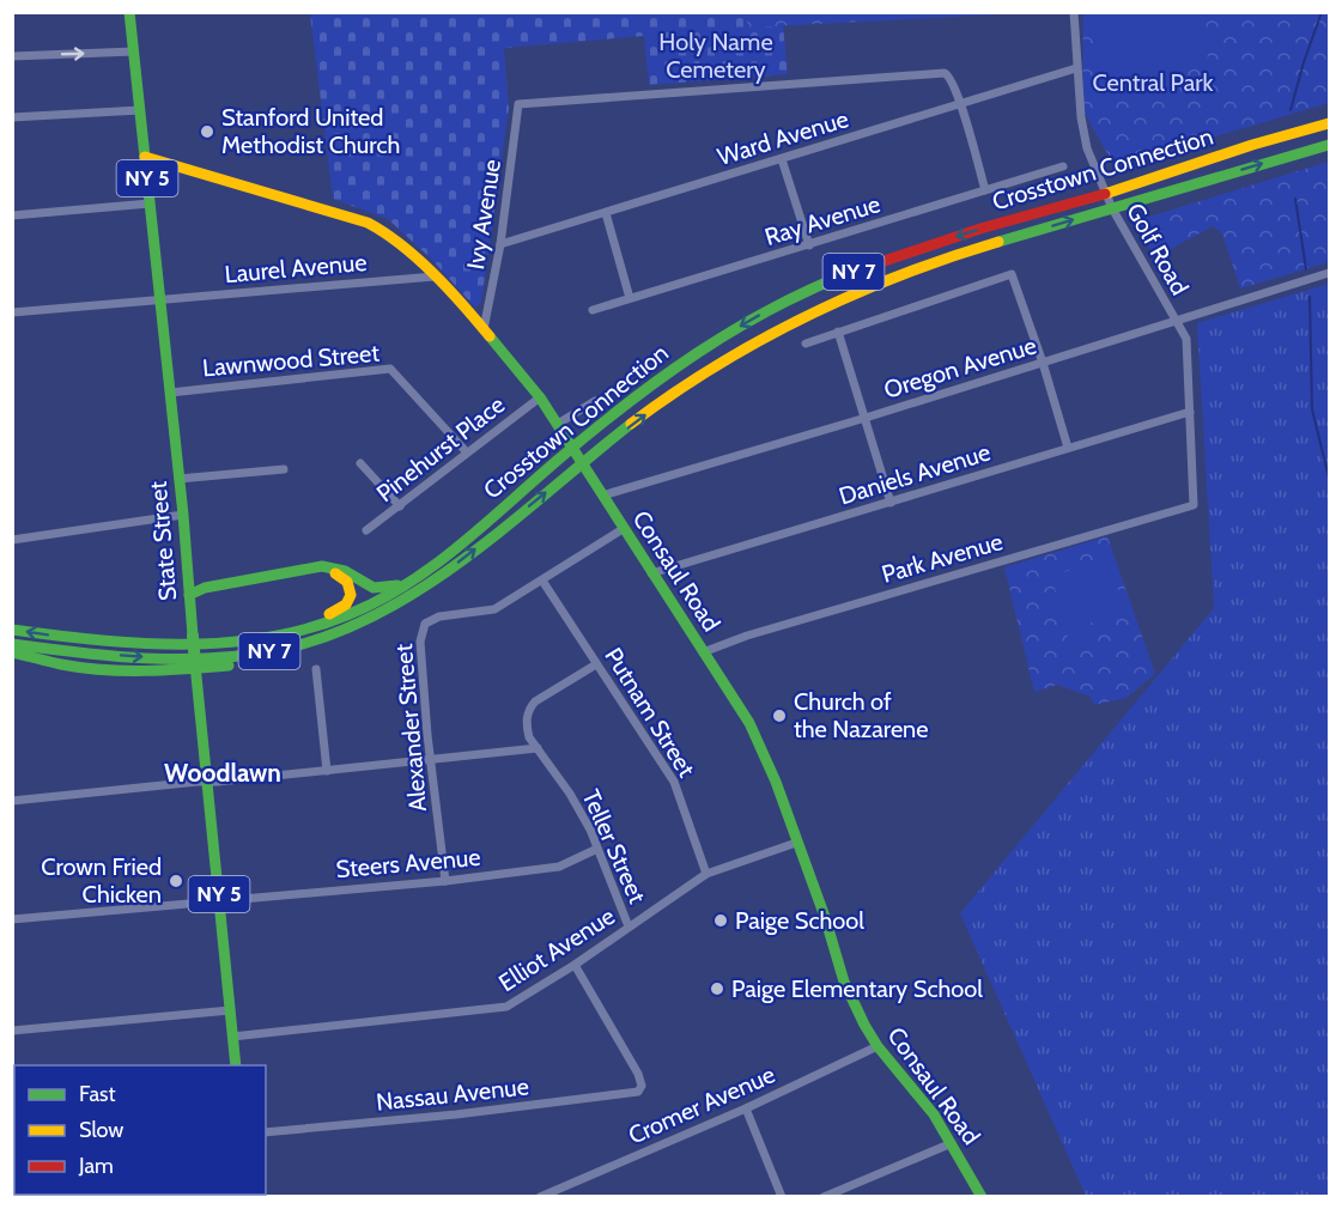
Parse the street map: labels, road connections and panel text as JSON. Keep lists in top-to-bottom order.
{
  "streets": {
    "main road": [
      "Crosstown Connection",
      "NY 5",
      "NY 7",
      "State Street",
      "Consaul Road"
    ],
    "street": [
      "Ward Avenue",
      "Ivy Avenue",
      "Ray Avenue",
      "Golf Road",
      "Laurel Avenue",
      "Lawnwood Street",
      "Oregon Avenue",
      "Pinehurst Place",
      "Daniels Avenue",
      "Park Avenue",
      "Putnam Street",
      "Alexander Street",
      "Teller Street",
      "Steers Avenue",
      "Elliot Avenue",
      "Nassau Avenue",
      "Cromer Avenue"
    ]
  },
  "crossings": [
    ["Ward Avenue", "Ivy Avenue"],
    ["Ward Avenue", "Golf Road"],
    ["Crosstown Connection", "Golf Road"],
    ["Crosstown Connection", "Consaul Road"],
    ["Ivy Avenue", "Consaul Road"],
    ["Golf Road", "Oregon Avenue"],
    ["Golf Road", "Daniels Avenue"],
    ["Golf Road", "Park Avenue"],
    ["Laurel Avenue", "State Street"],
    ["Laurel Avenue", "Consaul Road"],
    ["Lawnwood Street", "Pinehurst Place"],
    ["Lawnwood Street", "State Street"],
    ["Oregon Avenue", "Consaul Road"],
    ["Pinehurst Place", "Consaul Road"],
    ["Daniels Avenue", "Consaul Road"],
    ["State Street", "Consaul Road"],
    ["State Street", "Steers Avenue"],
    ["State Street", "Elliot Avenue"],
    ["Park Avenue", "Consaul Road"],
    ["Consaul Road", "Alexander Street"],
    ["Consaul Road", "Elliot Avenue"],
    ["Consaul Road", "Cromer Avenue"],
    ["Putnam Street", "Alexander Street"],
    ["Putnam Street", "Elliot Avenue"],
    ["Alexander Street", "Steers Avenue"],
    ["Teller Street", "Steers Avenue"],
    ["Teller Street", "Elliot Avenue"],
    ["Elliot Avenue", "Nassau Avenue"]
  ],
  "districts": ["Woodlawn"],
  "parks": ["Holy Name Cemetery", "Central Park"],
  "places": [
    "Stanford United Methodist Church",
    "Church of the Nazarene",
    "Crown Fried Chicken",
    "Paige School",
    "Paige Elementary School"
  ],
  "legend": ["Fast", "Slow", "Jam"]
}
